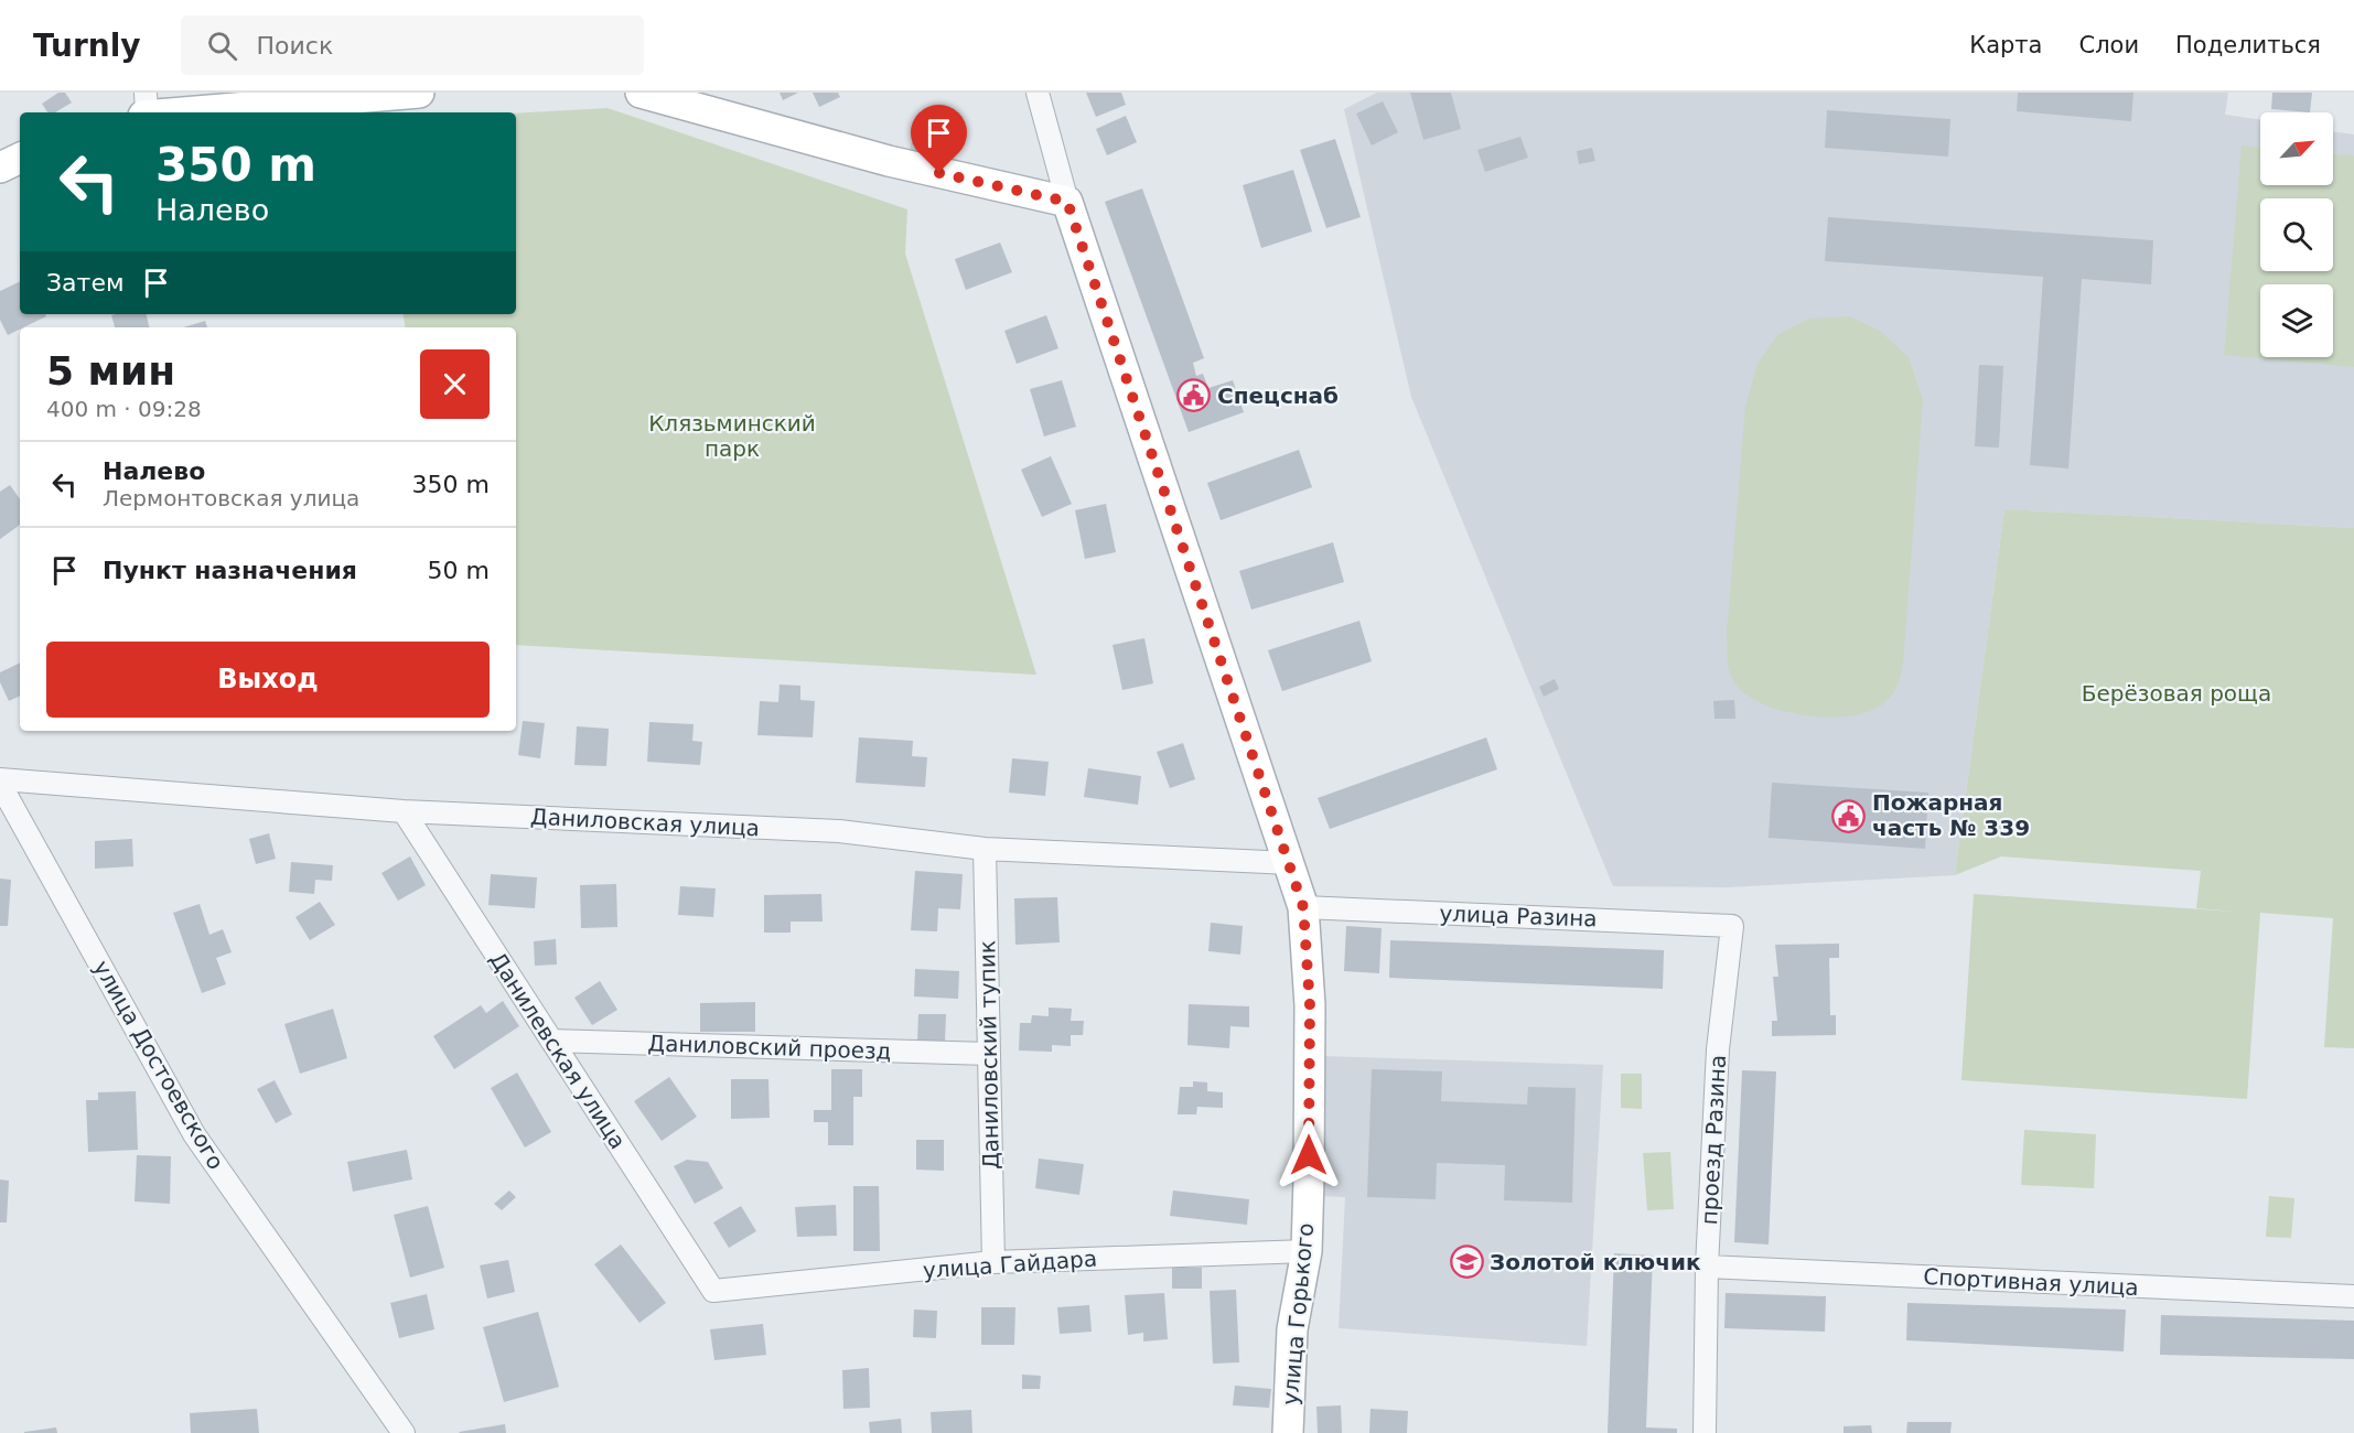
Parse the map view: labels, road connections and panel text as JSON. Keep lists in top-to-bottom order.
{
  "streets": {
    "street": [
      "Даниловская улица",
      "улица Разина",
      "Даниловский проезд",
      "Данилевская улица",
      "Даниловский тупик",
      "улица Достоевского",
      "проезд Разина",
      "улица Гайдара",
      "Спортивная улица",
      "улица Горького"
    ]
  },
  "crossings": [
    ["Даниловская улица", "Данилевская улица"],
    ["Даниловская улица", "Даниловский тупик"],
    ["Даниловская улица", "улица Достоевского"],
    ["Даниловская улица", "улица Горького"],
    ["улица Разина", "проезд Разина"],
    ["улица Разина", "улица Горького"],
    ["Даниловский проезд", "Данилевская улица"],
    ["Даниловский проезд", "Даниловский тупик"],
    ["Данилевская улица", "улица Гайдара"],
    ["Даниловский тупик", "улица Гайдара"],
    ["проезд Разина", "Спортивная улица"],
    ["улица Гайдара", "улица Горького"]
  ],
  "parks": ["Клязьминский парк", "Берёзовая роща"],
  "places": {
    "public building": ["Спецснаб", "Пожарная часть № 339"],
    "school or university": ["Золотой ключик"]
  },
  "north": "top right",
  "page": {
    "header": "Turnly",
    "search": "Поиск",
    "nav": ["Карта", "Слои", "Поделиться"],
    "turn": ["350 m", "Налево"],
    "then": "Затем",
    "heading": ["5 мин", "400 m · 09:28"],
    "list": [
      {
        "name": "Налево",
        "note": "Лермонтовская улица",
        "value": "350 m"
      },
      {
        "name": "Пункт назначения",
        "value": "50 m"
      }
    ],
    "buttons": "Выход"
  }
}
